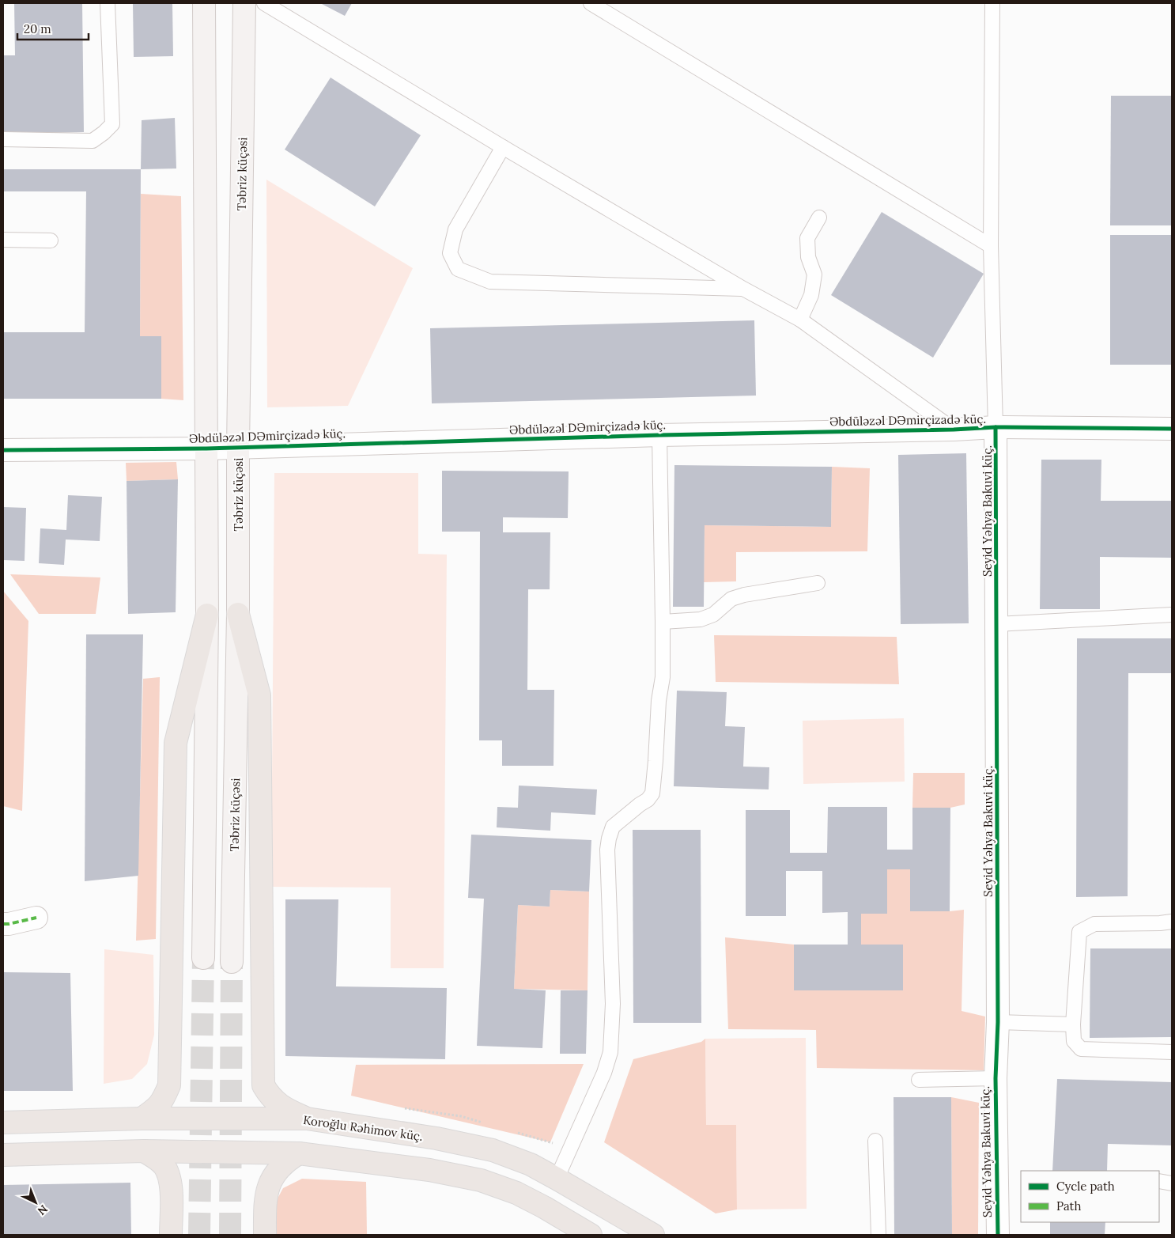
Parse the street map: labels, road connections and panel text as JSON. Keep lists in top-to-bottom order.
{
  "streets": {
    "main road": ["Təbriz küçəsi", "Koroğlu Rəhimov küç."],
    "street": ["Əbdüləzəl DƏmirçizadə küç.", "Seyid Yəhya Bakuvi küç."]
  },
  "crossings": [
    ["Təbriz küçəsi", "Əbdüləzəl DƏmirçizadə küç."],
    ["Əbdüləzəl DƏmirçizadə küç.", "Seyid Yəhya Bakuvi küç."]
  ],
  "legend": ["Cycle path", "Path"],
  "scale_bar": "20 m",
  "north": "bottom right"
}
